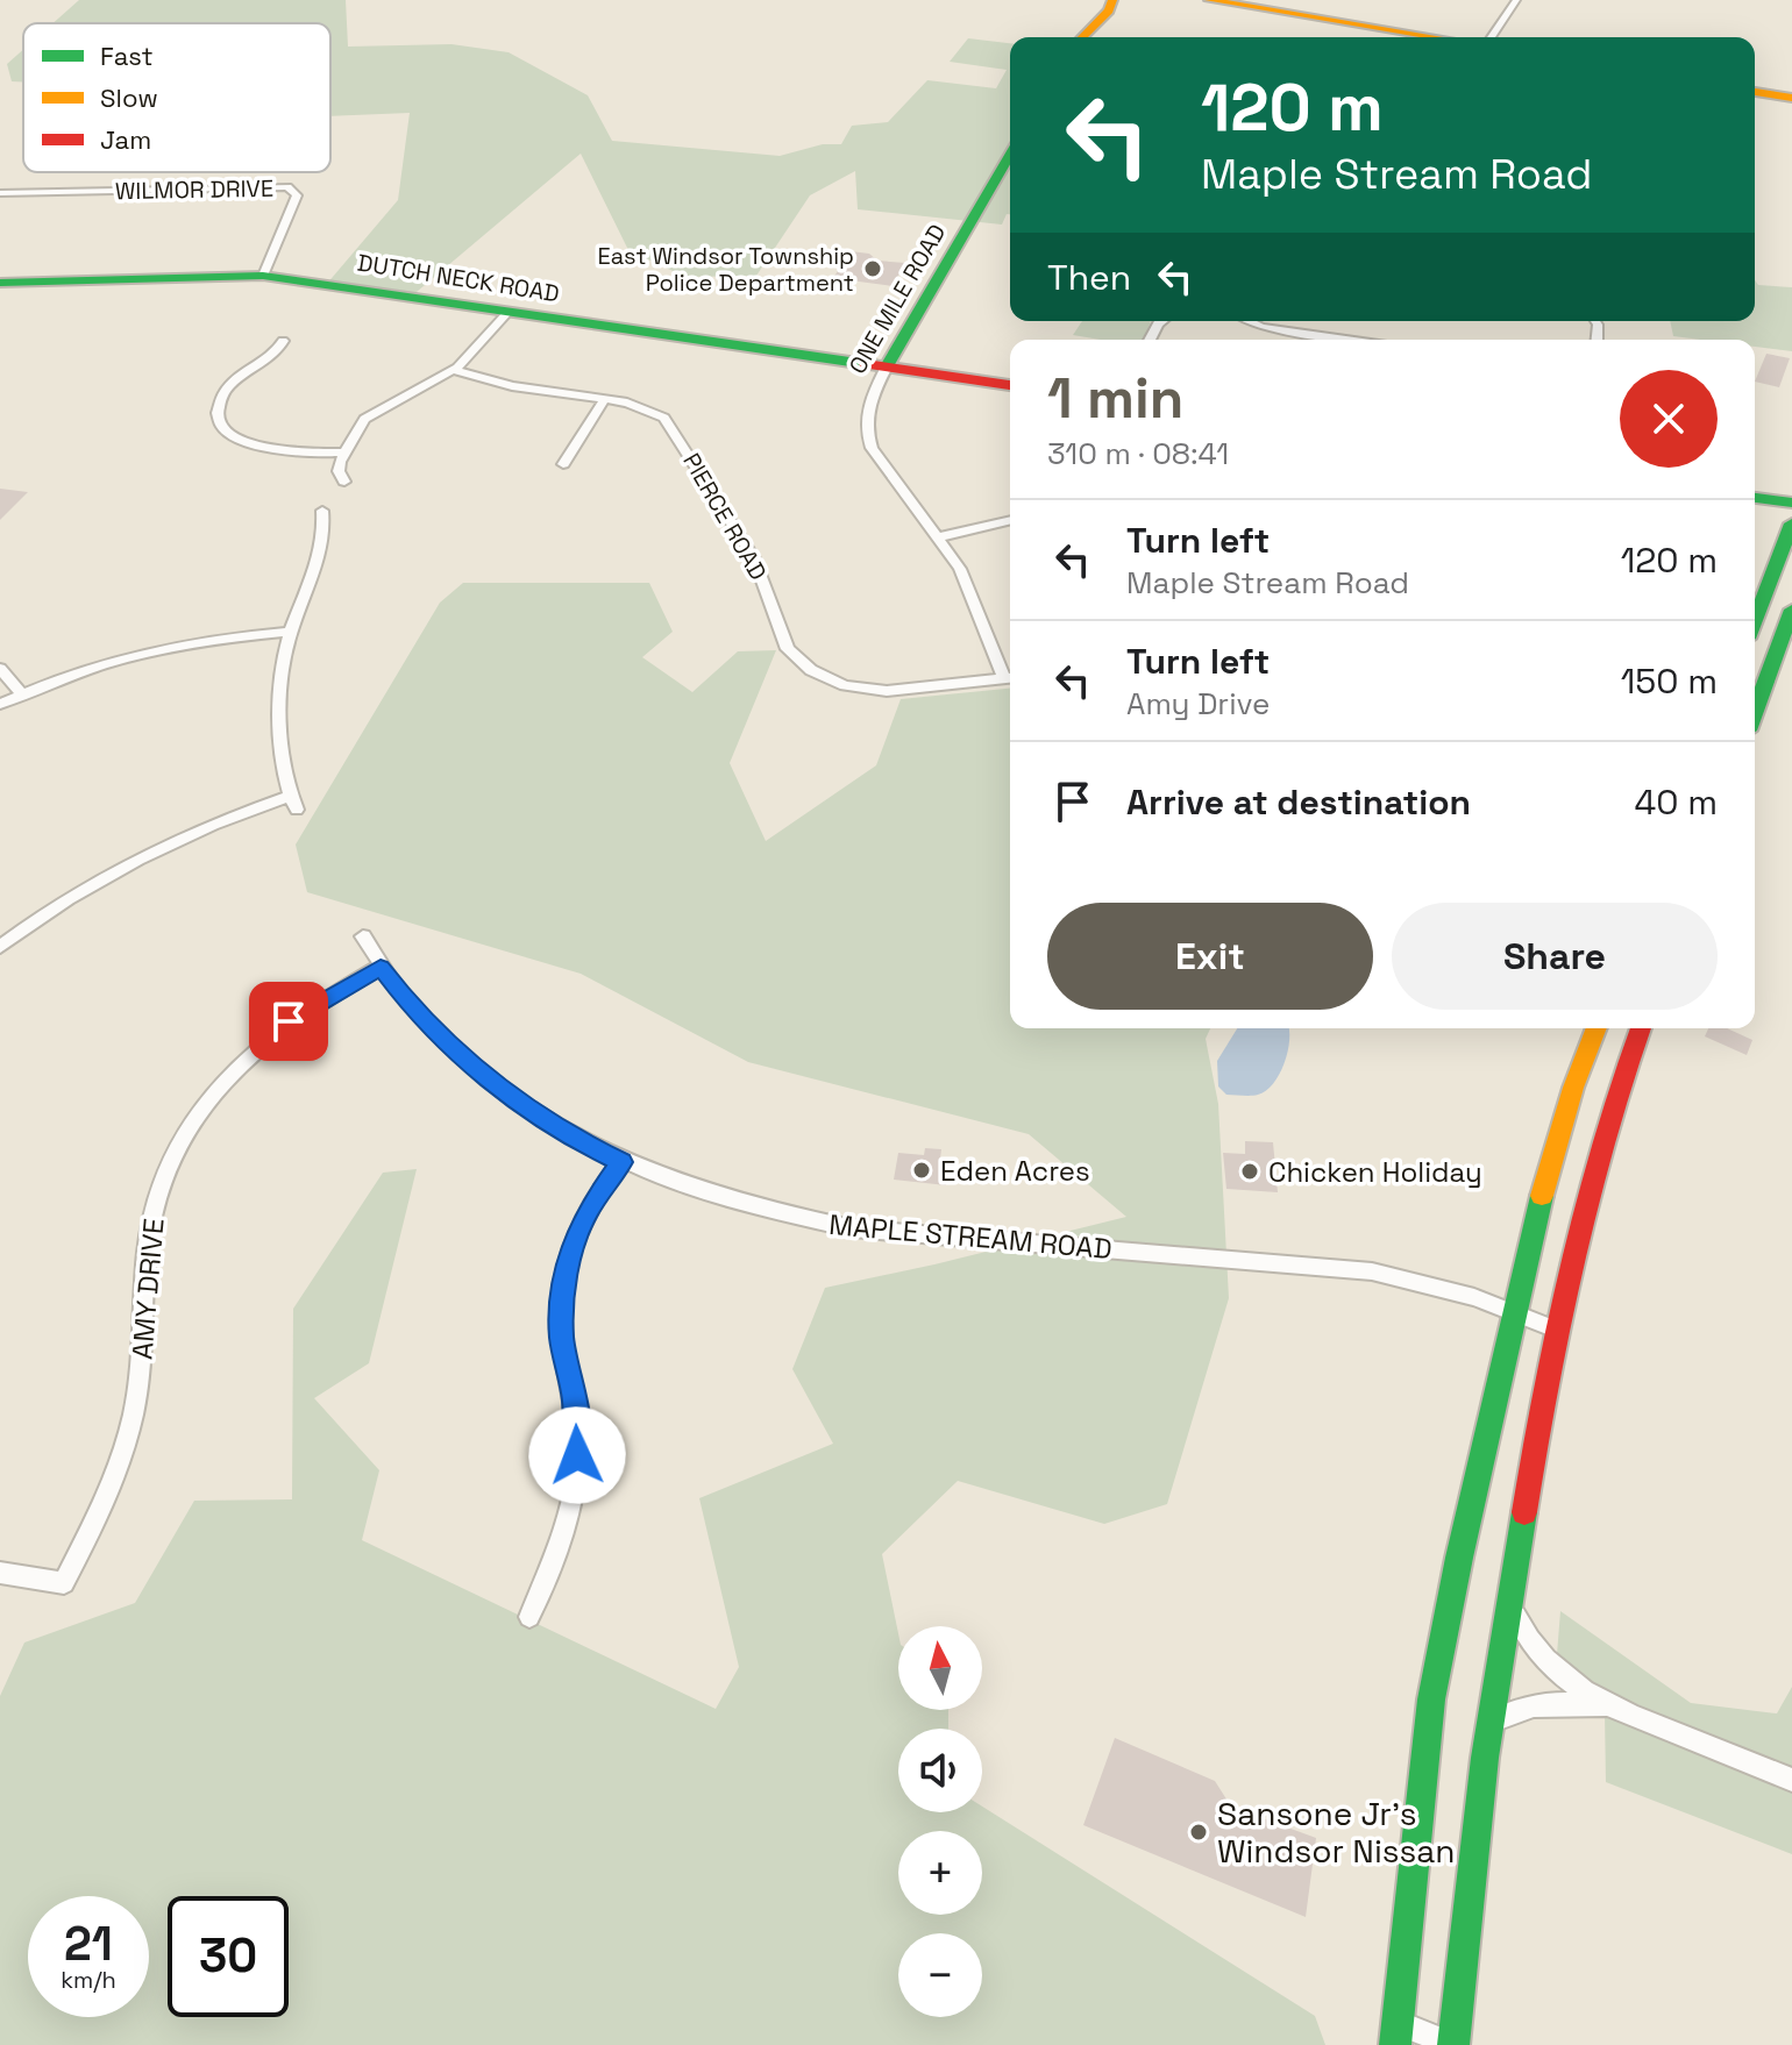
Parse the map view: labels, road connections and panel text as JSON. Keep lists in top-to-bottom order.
{
  "streets": {
    "main road": ["DUTCH NECK ROAD", "ONE MILE ROAD"],
    "street": [
      "WILMOR DRIVE",
      "PIERCE ROAD",
      "MAPLE STREAM ROAD",
      "AMY DRIVE"
    ]
  },
  "crossings": [
    ["WILMOR DRIVE", "DUTCH NECK ROAD"],
    ["DUTCH NECK ROAD", "ONE MILE ROAD"],
    ["ONE MILE ROAD", "PIERCE ROAD"],
    ["MAPLE STREAM ROAD", "AMY DRIVE"]
  ],
  "places": [
    "East Windsor Township Police Department",
    "Eden Acres",
    "Chicken Holiday",
    "Sansone Jr's Windsor Nissan"
  ],
  "legend": ["Fast", "Slow", "Jam"],
  "north": "top",
  "page": {
    "turn": ["120 m", "Maple Stream Road"],
    "then": "Then",
    "heading": ["1 min", "310 m · 08:41"],
    "list": [
      {
        "name": "Turn left",
        "note": "Maple Stream Road",
        "value": "120 m"
      },
      {
        "name": "Turn left",
        "note": "Amy Drive",
        "value": "150 m"
      },
      {
        "name": "Arrive at destination",
        "value": "40 m"
      }
    ],
    "buttons": ["Exit", "Share"],
    "map_buttons": ["+", "−"],
    "speed": "21 km/h",
    "limit": "30"
  }
}
